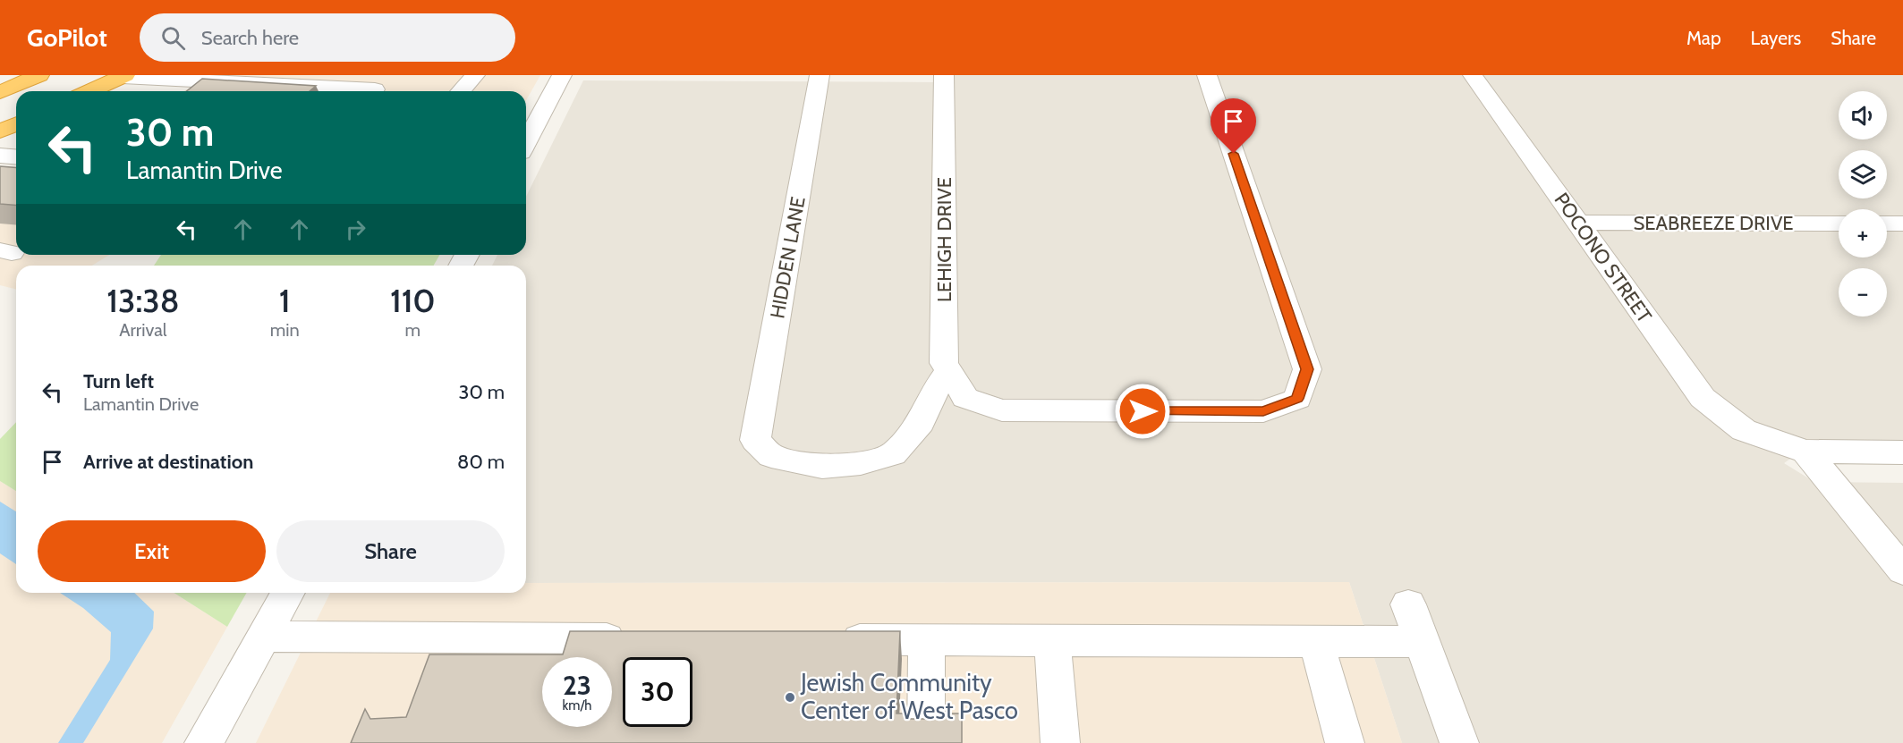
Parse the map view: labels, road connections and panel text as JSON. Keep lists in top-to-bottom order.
{
  "streets": {
    "street": [
      "SEABREEZE DRIVE",
      "LEHIGH DRIVE",
      "HIDDEN LANE",
      "POCONO STREET"
    ]
  },
  "crossings": [
    ["SEABREEZE DRIVE", "POCONO STREET"],
    ["LEHIGH DRIVE", "HIDDEN LANE"]
  ],
  "places": ["Jewish Community Center of West Pasco"],
  "page": {
    "header": "GoPilot",
    "search": "Search here",
    "nav": ["Map", "Layers", "Share"],
    "map_buttons": ["+", "−"],
    "turn": ["30 m", "Lamantin Drive"],
    "eta": [
      "13:38",
      "Arrival",
      "1",
      "min",
      "110",
      "m"
    ],
    "list": [
      {
        "name": "Turn left",
        "note": "Lamantin Drive",
        "value": "30 m"
      },
      {
        "name": "Arrive at destination",
        "value": "80 m"
      }
    ],
    "buttons": ["Exit", "Share"],
    "speed": "23 km/h",
    "limit": "30"
  }
}
